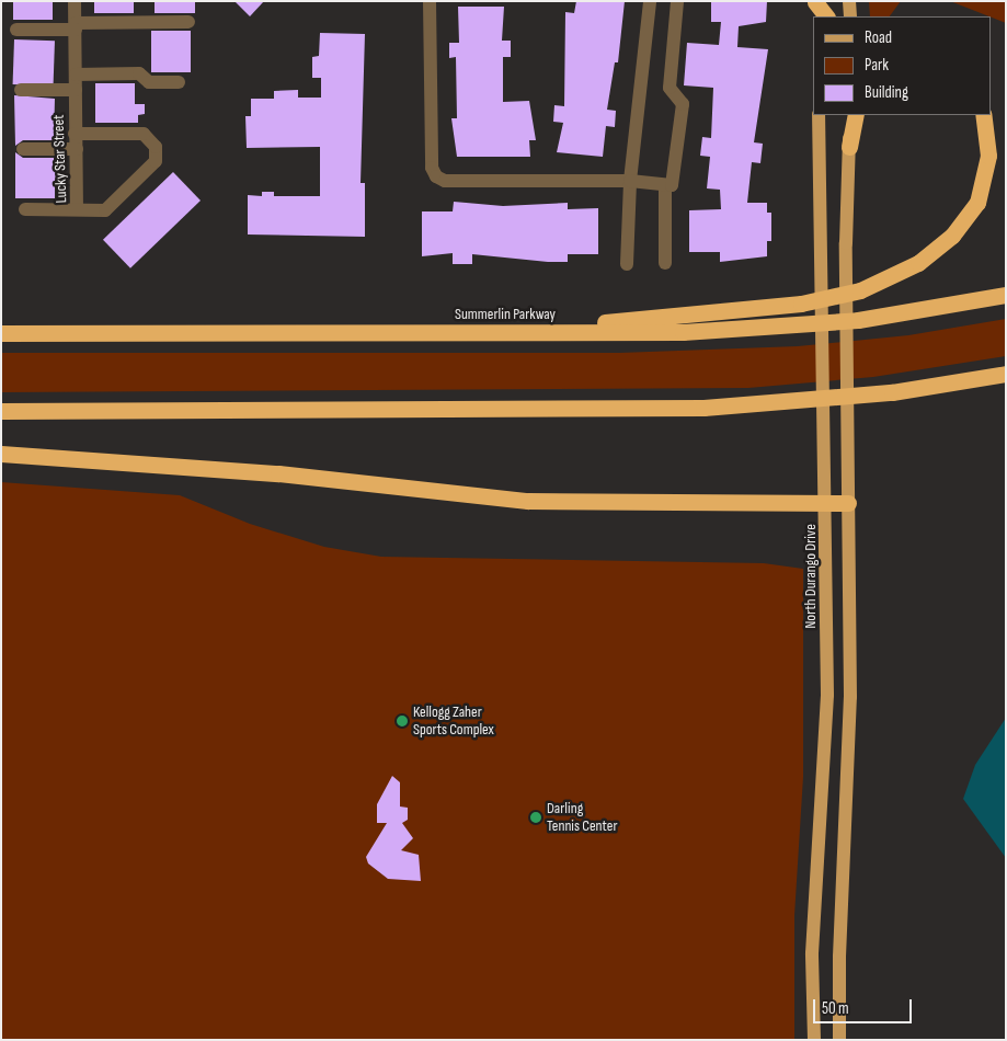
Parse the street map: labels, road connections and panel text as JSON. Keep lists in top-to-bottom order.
{
  "streets": {
    "highway": ["Summerlin Parkway"],
    "main road": ["North Durango Drive"],
    "street": ["Lucky Star Street"]
  },
  "places": ["Kellogg Zaher Sports Complex", "Darling Tennis Center"],
  "legend": ["Road", "Park", "Building"],
  "scale_bar": "50 m"
}
